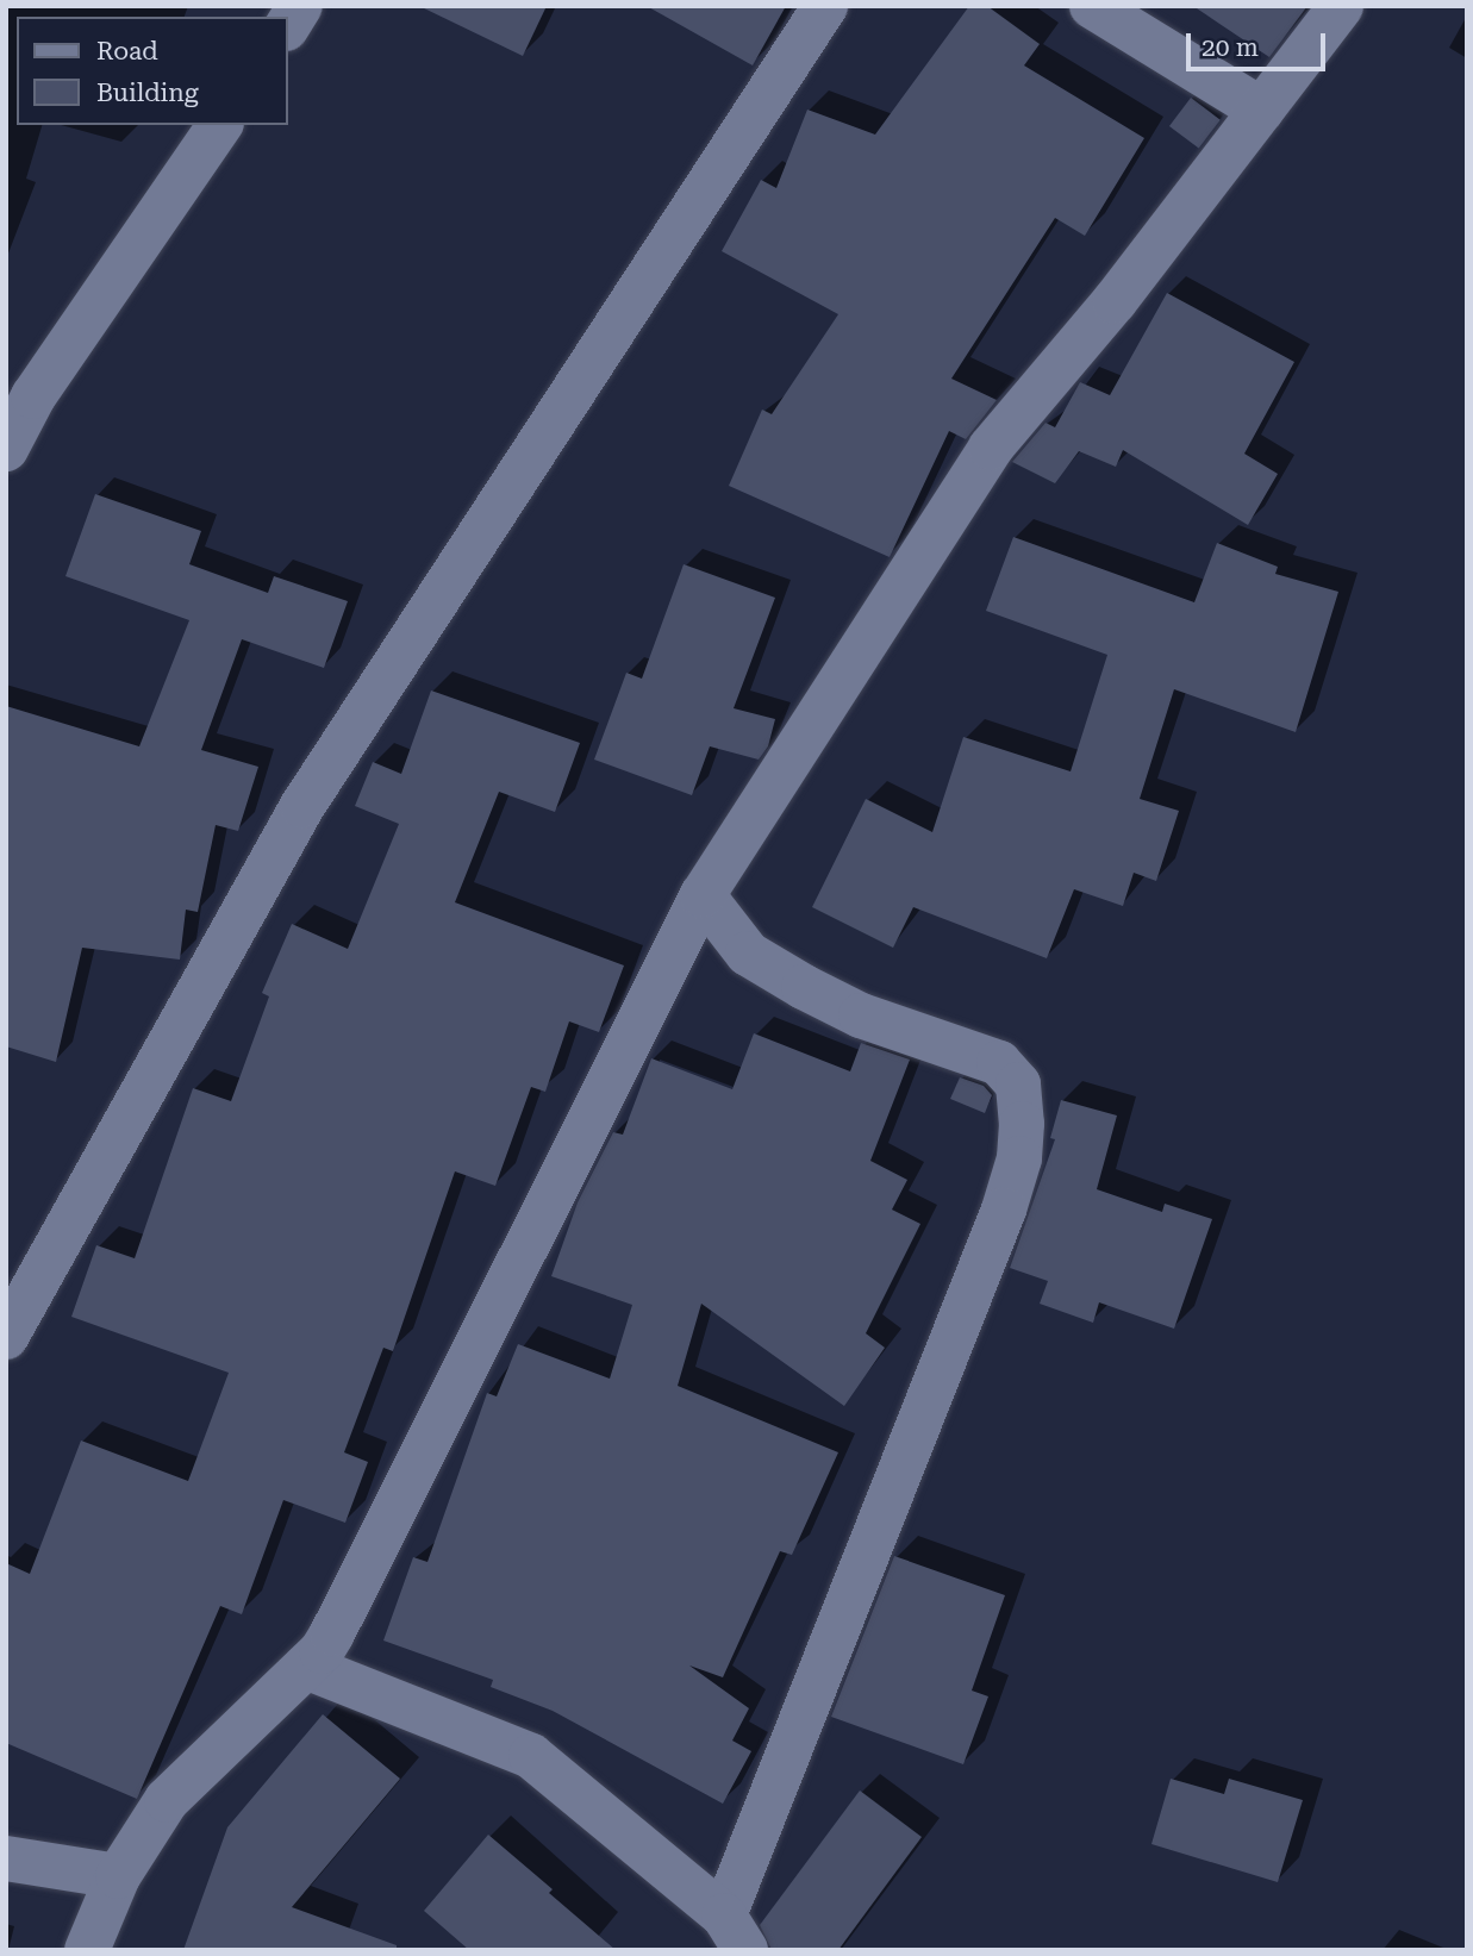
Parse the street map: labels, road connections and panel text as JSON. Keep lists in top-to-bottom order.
{
  "legend": ["Road", "Building"],
  "scale_bar": "20 m"
}
